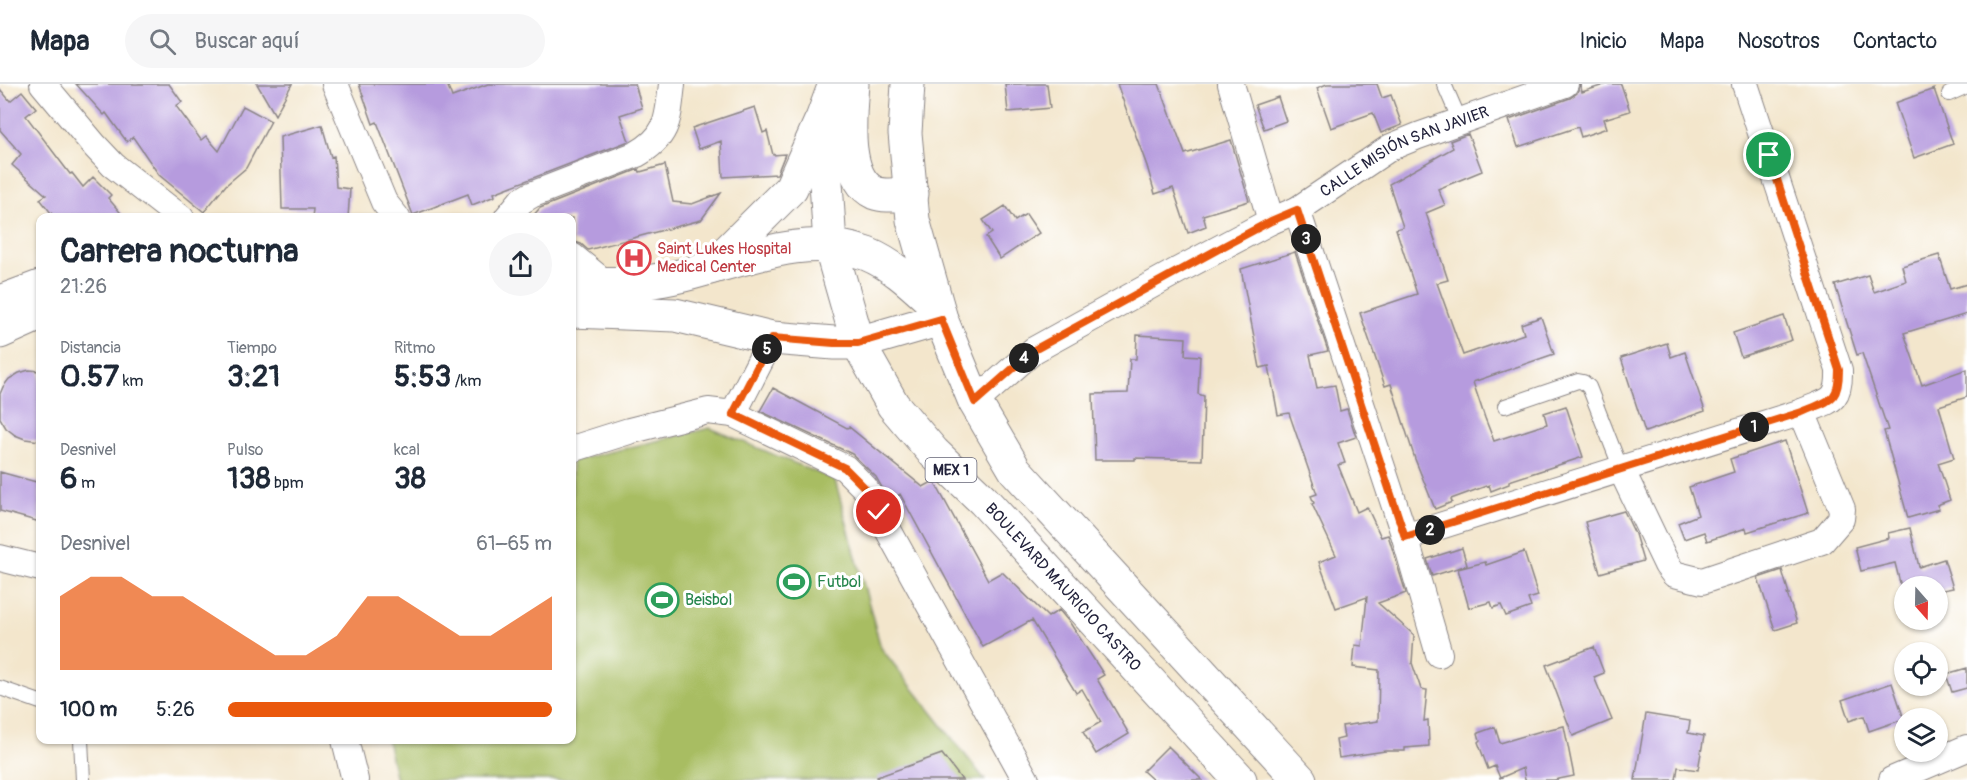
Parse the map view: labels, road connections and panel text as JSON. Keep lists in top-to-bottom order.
{
  "streets": {
    "main road": ["MEX 1", "BOULEVARD MAURICIO CASTRO"],
    "street": ["CALLE MISIÓN SAN JAVIER"]
  },
  "places": {
    "hospital": ["Saint Lukes Hospital Medical Center"],
    "sports": ["Futbol", "Beisbol"]
  },
  "north": "bottom",
  "page": {
    "header": "Mapa",
    "search": "Buscar aquí",
    "nav": [
      "Inicio",
      "Mapa",
      "Nosotros",
      "Contacto"
    ],
    "heading": ["Carrera nocturna", "21:26"],
    "pins": [
      "3",
      "5",
      "4",
      "1",
      "2"
    ],
    "stats": [
      ["Distancia", "0.57 km"],
      ["Tiempo", "3:21"],
      ["Ritmo", "5:53 /km"],
      ["Desnivel", "6 m"],
      ["Pulso", "138 bpm"],
      ["kcal", "38"]
    ],
    "chart": ["Desnivel", "61–65 m"],
    "list": [
      {
        "name": "100 m",
        "note": "5:26"
      }
    ]
  }
}
